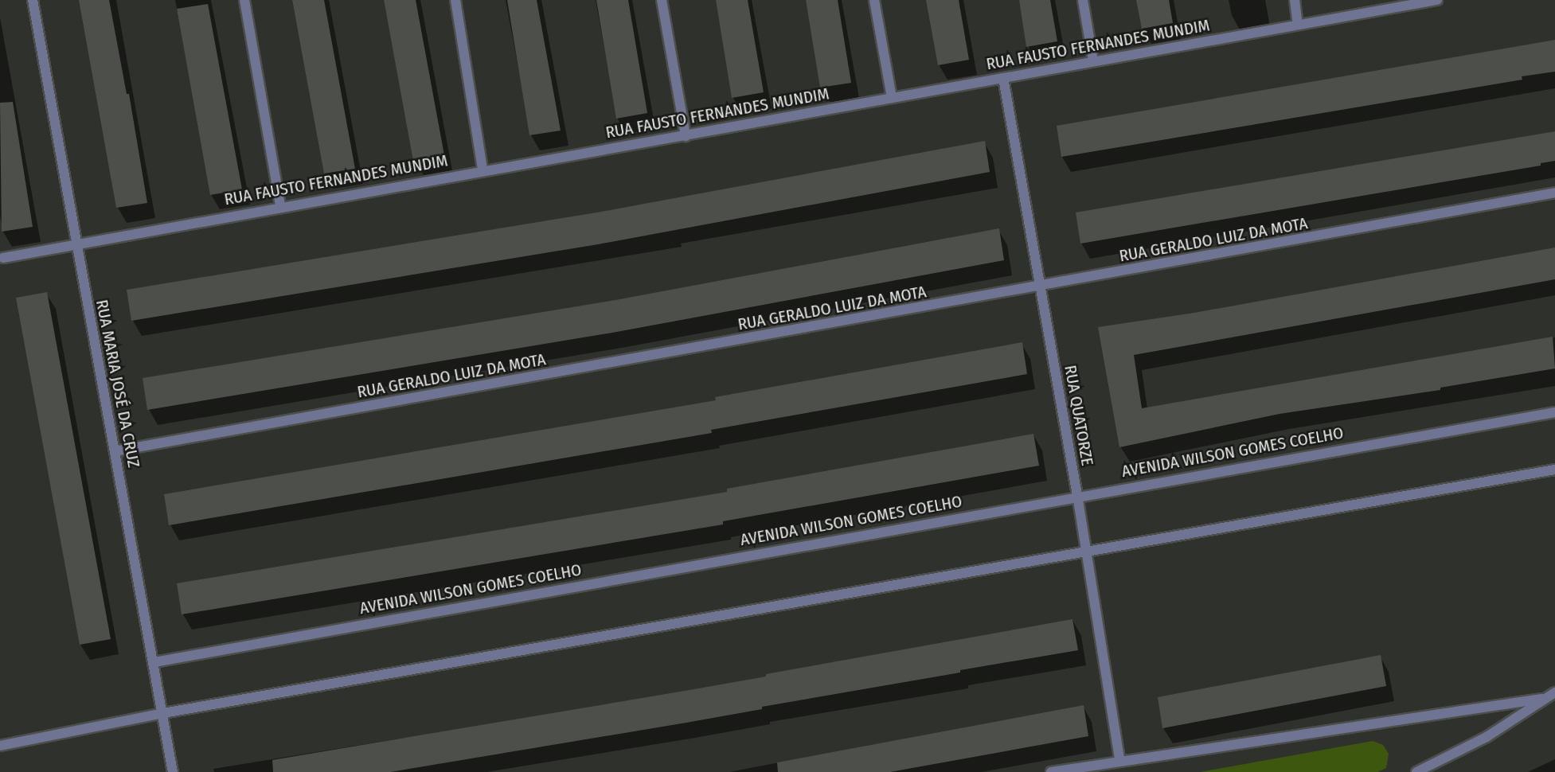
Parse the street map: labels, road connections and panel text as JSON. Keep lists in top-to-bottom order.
{
  "streets": {
    "street": [
      "RUA FAUSTO FERNANDES MUNDIM",
      "RUA GERALDO LUIZ DA MOTA",
      "RUA MARIA JOSÉ DA CRUZ",
      "RUA QUATORZE",
      "AVENIDA WILSON GOMES COELHO"
    ]
  },
  "crossings": [
    ["RUA FAUSTO FERNANDES MUNDIM", "RUA MARIA JOSÉ DA CRUZ"],
    ["RUA FAUSTO FERNANDES MUNDIM", "RUA QUATORZE"],
    ["RUA GERALDO LUIZ DA MOTA", "RUA MARIA JOSÉ DA CRUZ"],
    ["RUA GERALDO LUIZ DA MOTA", "RUA QUATORZE"],
    ["RUA MARIA JOSÉ DA CRUZ", "AVENIDA WILSON GOMES COELHO"],
    ["RUA QUATORZE", "AVENIDA WILSON GOMES COELHO"]
  ]
}
